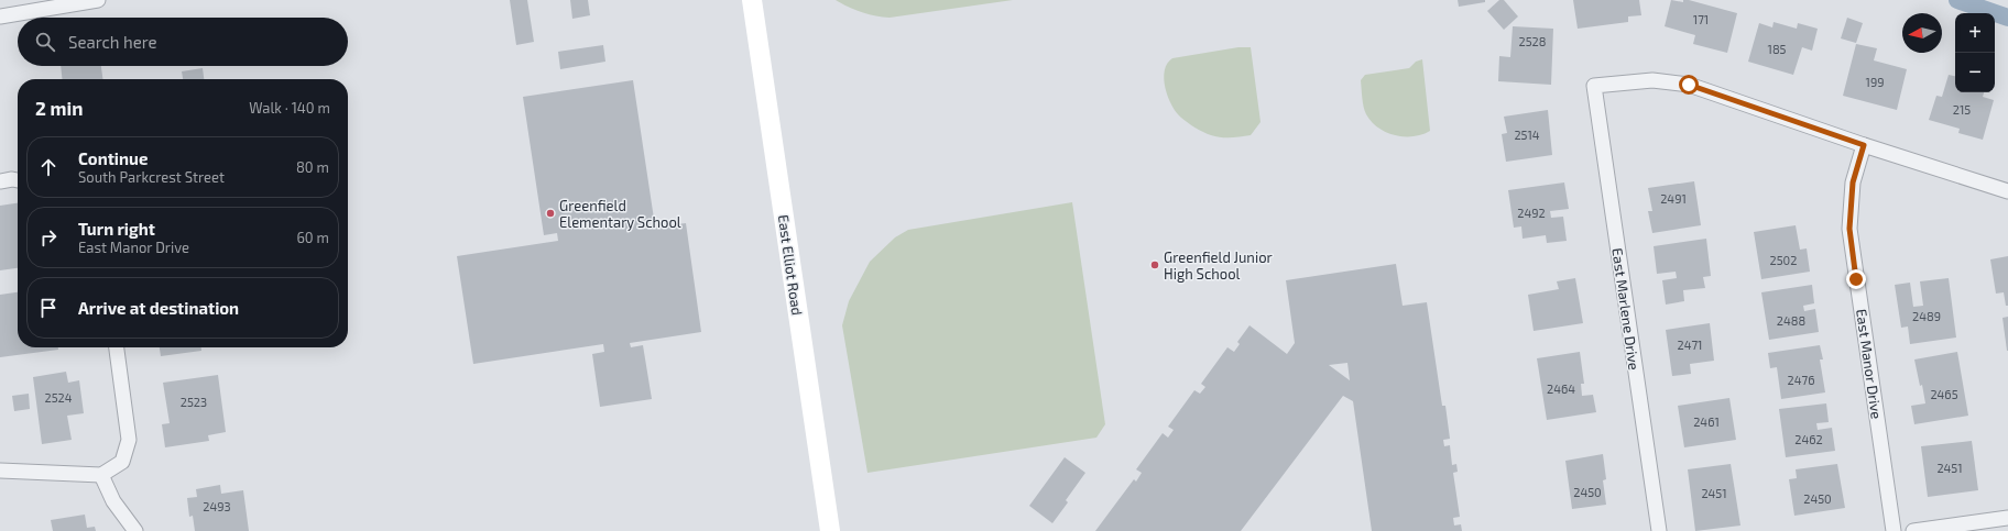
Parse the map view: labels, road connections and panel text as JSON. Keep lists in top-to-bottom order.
{
  "streets": {
    "main road": ["East Elliot Road"],
    "street": ["East Marlene Drive", "East Manor Drive"]
  },
  "crossings": [
    ["East Marlene Drive", "East Manor Drive"]
  ],
  "places": ["Greenfield Elementary School", "Greenfield Junior High School"],
  "house_numbers": [
    "171",
    "2528",
    "185",
    "199",
    "215",
    "2514",
    "2491",
    "2492",
    "2502",
    "2489",
    "2488",
    "2471",
    "2476",
    "2464",
    "2465",
    "2524",
    "2523",
    "2461",
    "2462",
    "2451",
    "2450",
    "2451",
    "2450",
    "2493"
  ],
  "north": "left",
  "page": {
    "map_buttons": ["+", "−"],
    "search": "Search here",
    "heading": ["2 min", "Walk · 140 m"],
    "list": [
      ["Continue", "South Parkcrest Street", "80 m"],
      ["Turn right", "East Manor Drive", "60 m"],
      "Arrive at destination"
    ]
  }
}
